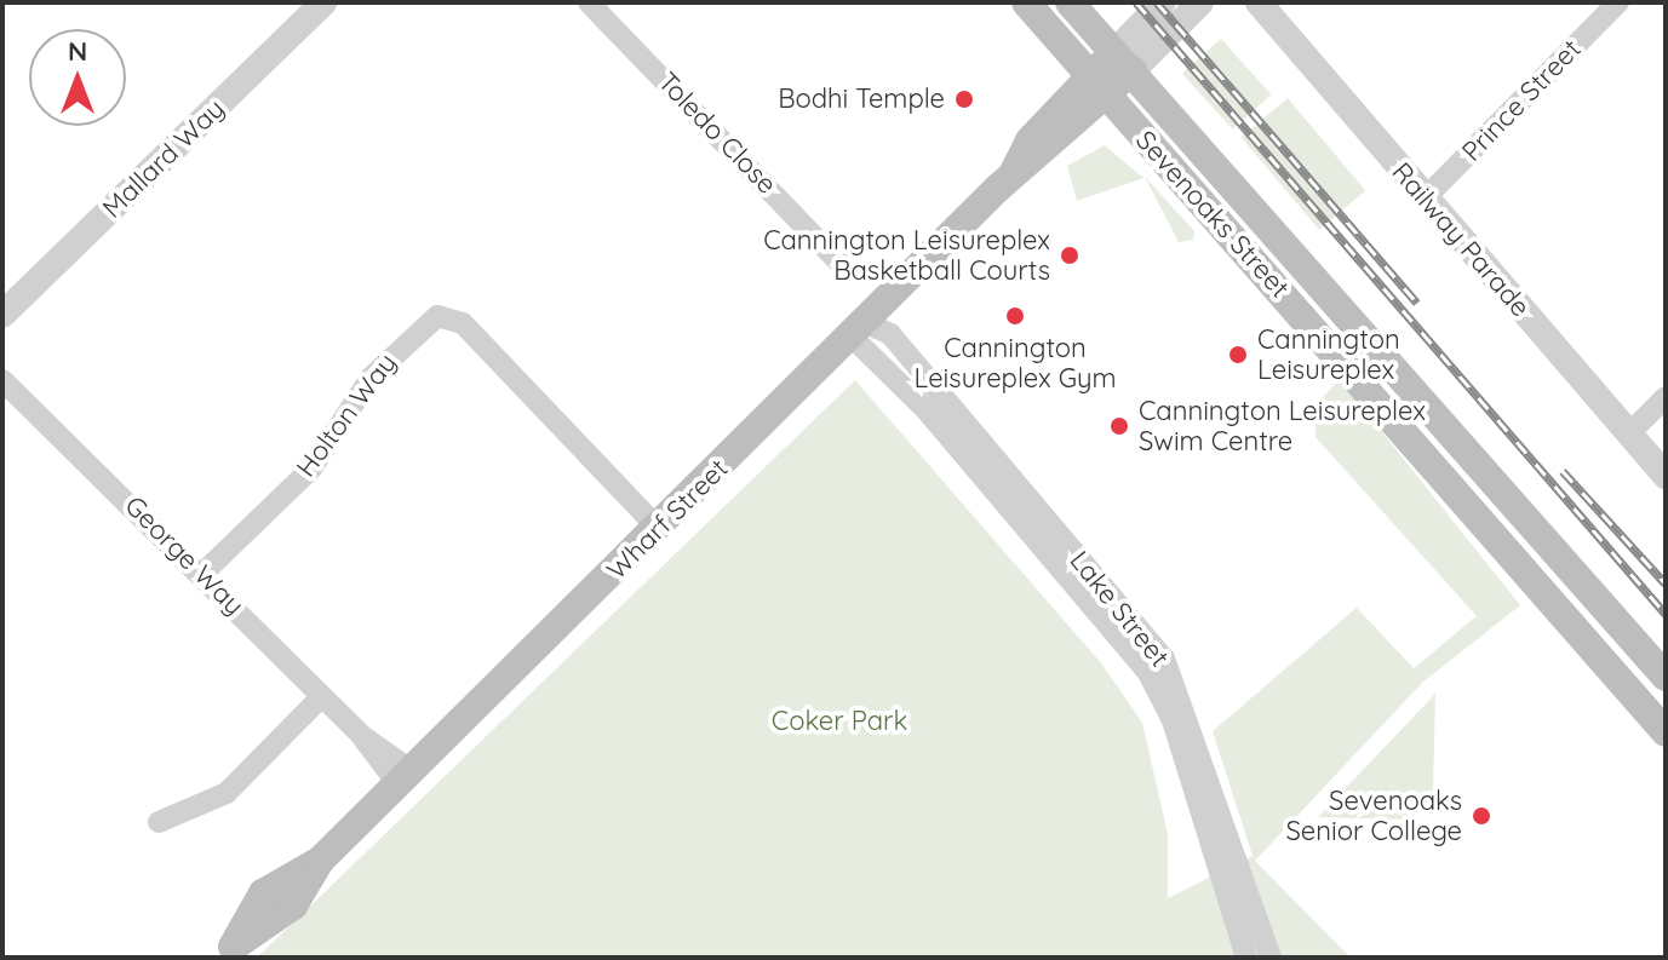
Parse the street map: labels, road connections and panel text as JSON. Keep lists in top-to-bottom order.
{
  "streets": {
    "main road": ["Sevenoaks Street", "Wharf Street"],
    "street": [
      "Prince Street",
      "Toledo Close",
      "Mallard Way",
      "Railway Parade",
      "Holton Way",
      "George Way",
      "Lake Street"
    ]
  },
  "crossings": [
    ["Prince Street", "Railway Parade"],
    ["Sevenoaks Street", "Wharf Street"],
    ["Holton Way", "Wharf Street"],
    ["Holton Way", "George Way"],
    ["Wharf Street", "George Way"],
    ["Wharf Street", "Lake Street"]
  ],
  "parks": ["Coker Park"],
  "places": [
    "Bodhi Temple",
    "Cannington Leisureplex Basketball Courts",
    "Cannington Leisureplex Gym",
    "Cannington Leisureplex",
    "Cannington Leisureplex Swim Centre",
    "Sevenoaks Senior College"
  ],
  "north": "top"
}
